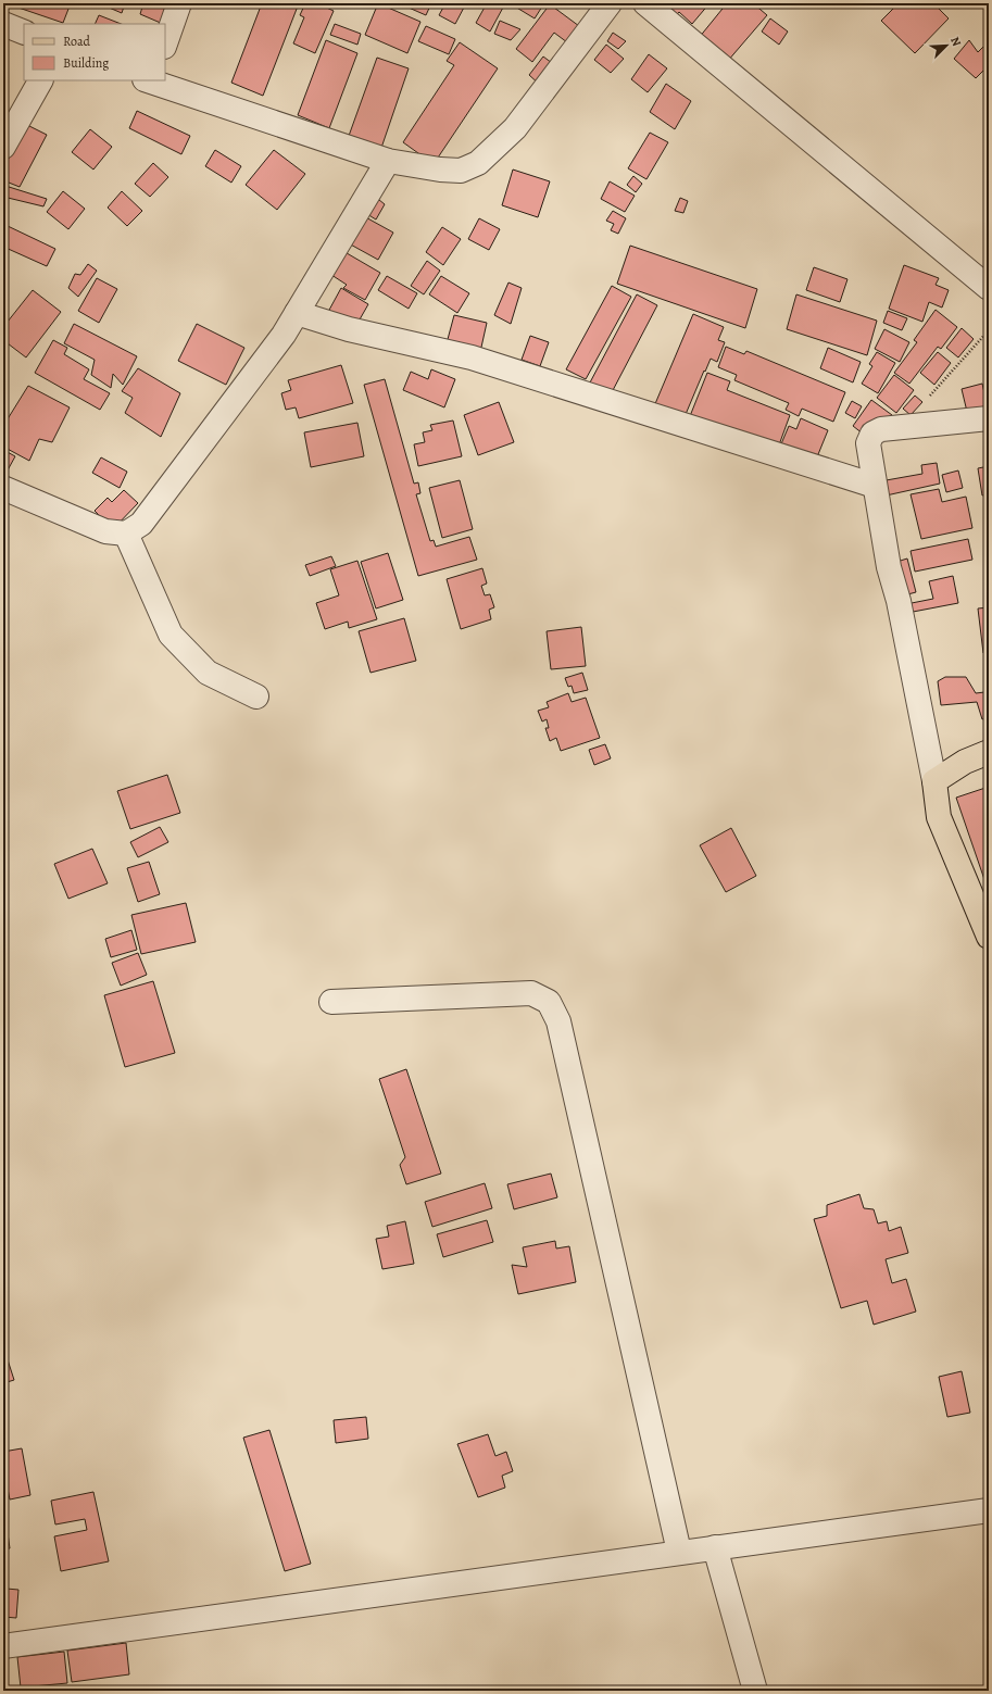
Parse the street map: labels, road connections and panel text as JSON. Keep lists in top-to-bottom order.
{
  "legend": ["Road", "Building"],
  "north": "top right"
}
